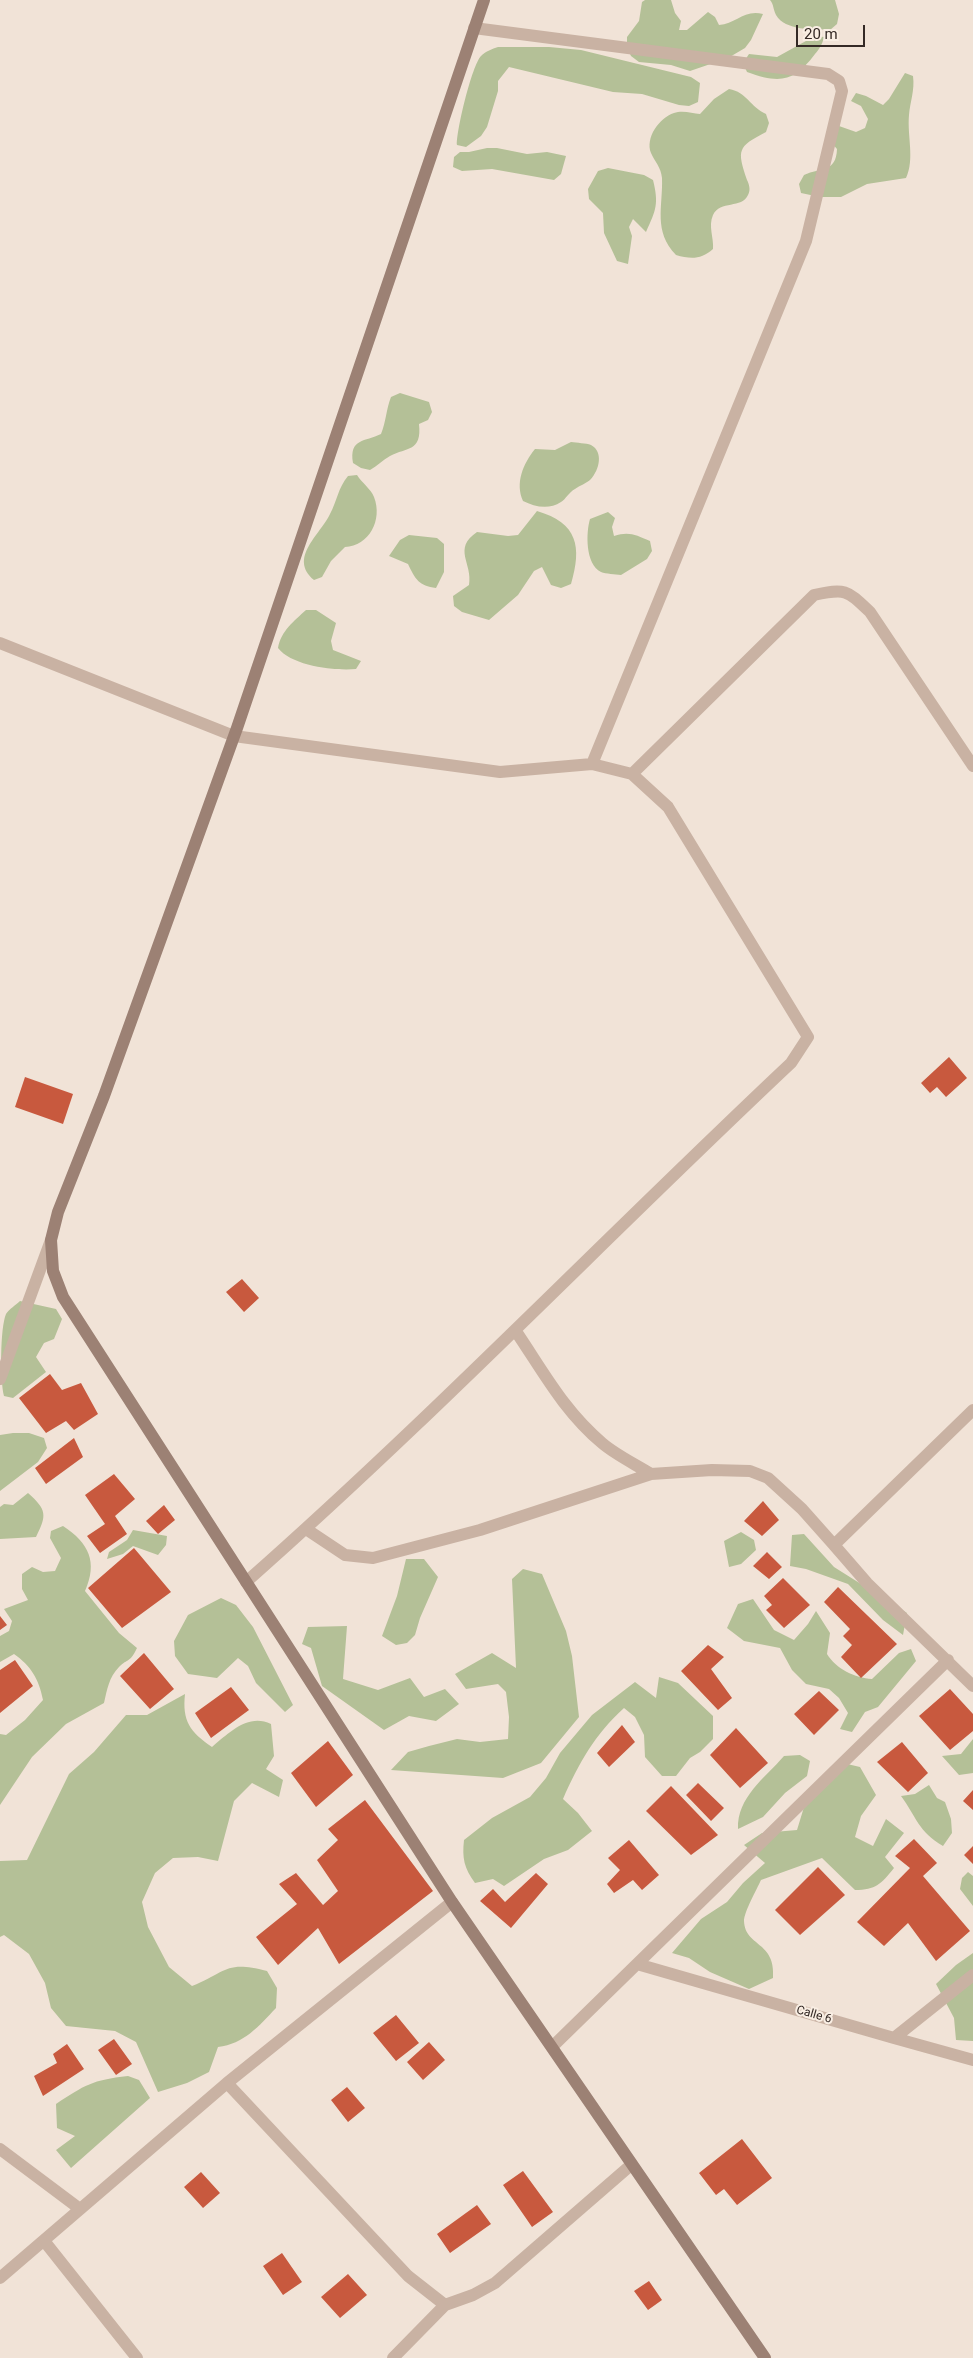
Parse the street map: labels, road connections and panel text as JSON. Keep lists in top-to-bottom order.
{
  "streets": {
    "street": ["Calle 6"]
  },
  "scale_bar": "20 m"
}
